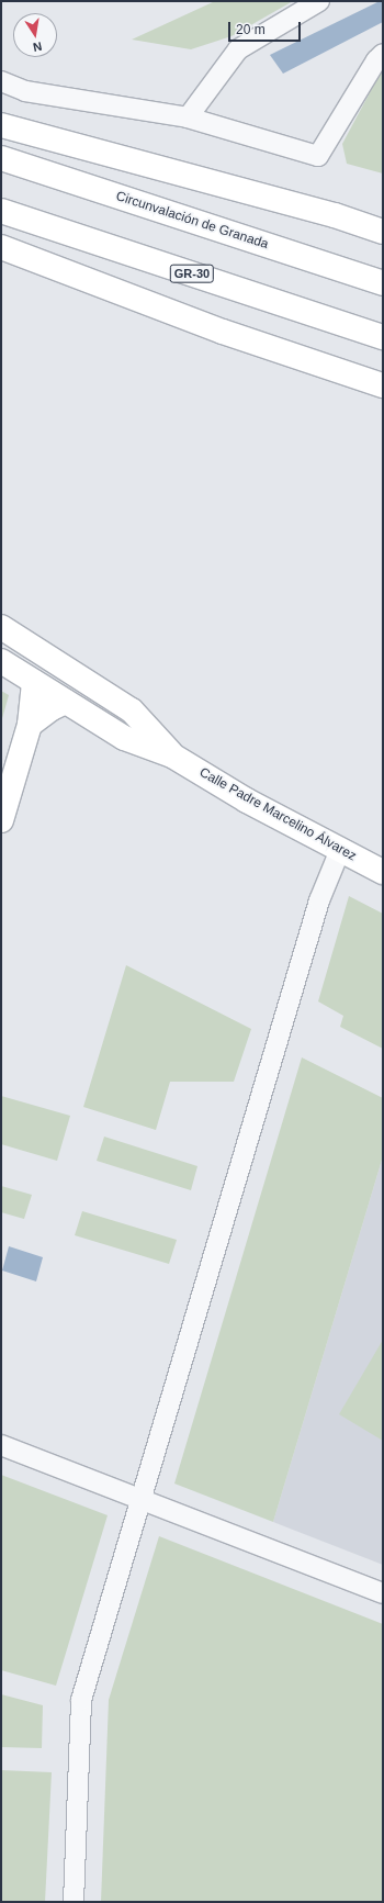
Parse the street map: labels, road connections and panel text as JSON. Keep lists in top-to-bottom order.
{
  "streets": {
    "main road": ["Circunvalación de Granada", "GR-30", "Calle Padre Marcelino Álvarez"]
  },
  "scale_bar": "20 m",
  "north": "bottom"
}
